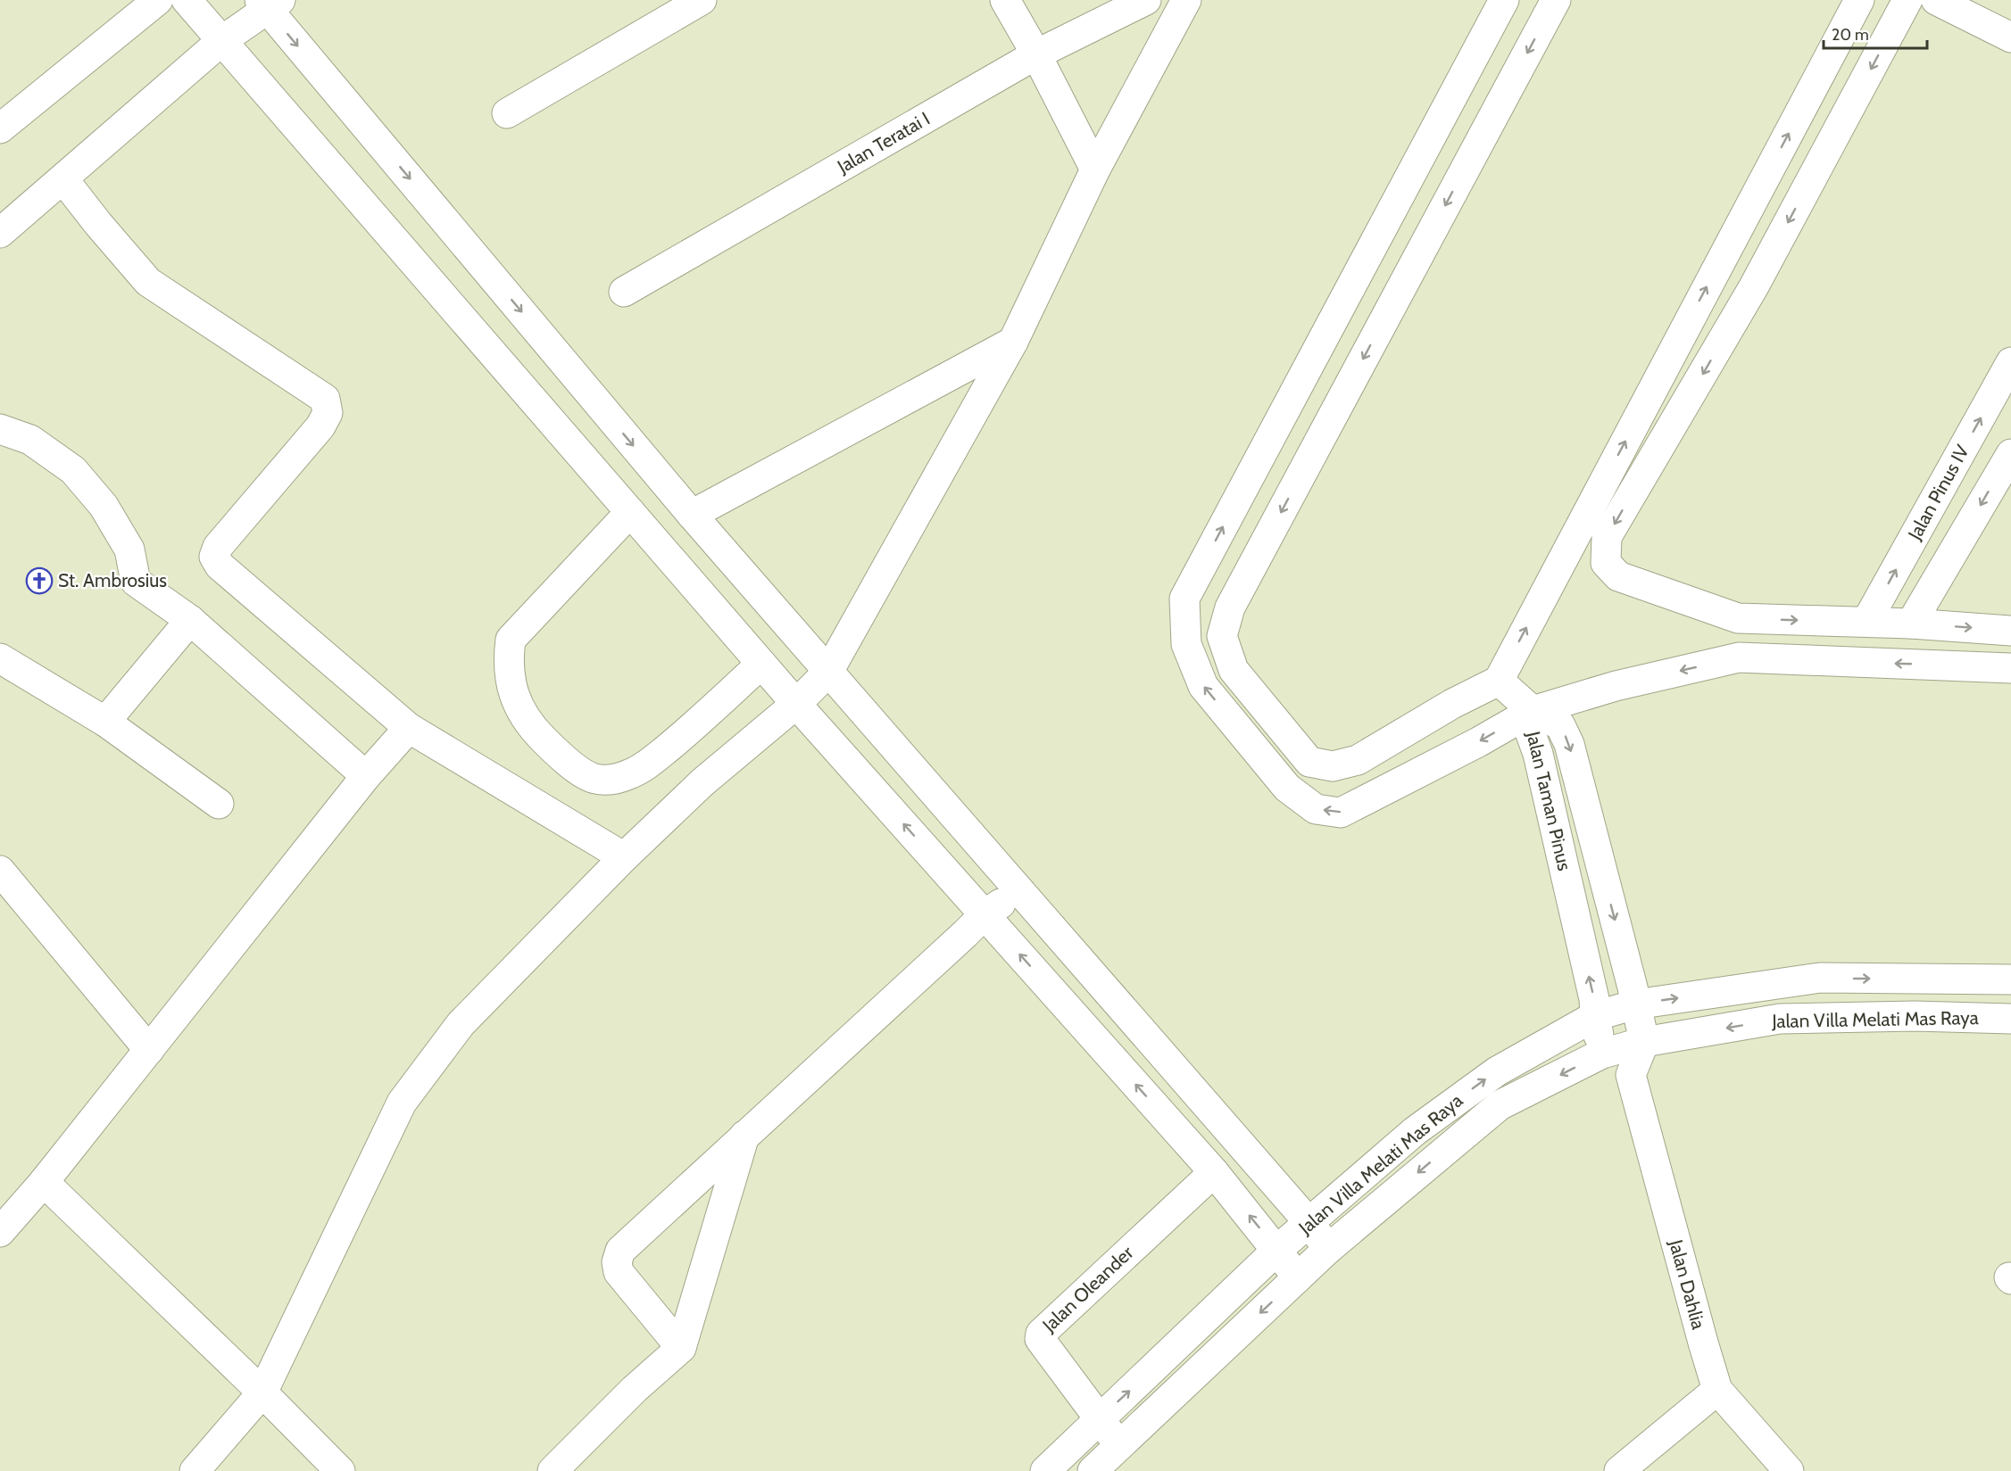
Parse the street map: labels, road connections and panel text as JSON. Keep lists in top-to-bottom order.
{
  "streets": {
    "street": [
      "Jalan Teratai I",
      "Jalan Pinus IV",
      "Jalan Taman Pinus",
      "Jalan Villa Melati Mas Raya",
      "Jalan Dahlia",
      "Jalan Oleander"
    ]
  },
  "crossings": [
    ["Jalan Taman Pinus", "Jalan Villa Melati Mas Raya"],
    ["Jalan Villa Melati Mas Raya", "Jalan Oleander"]
  ],
  "places": {
    "church": ["St. Ambrosius"]
  },
  "scale_bar": "20 m"
}
